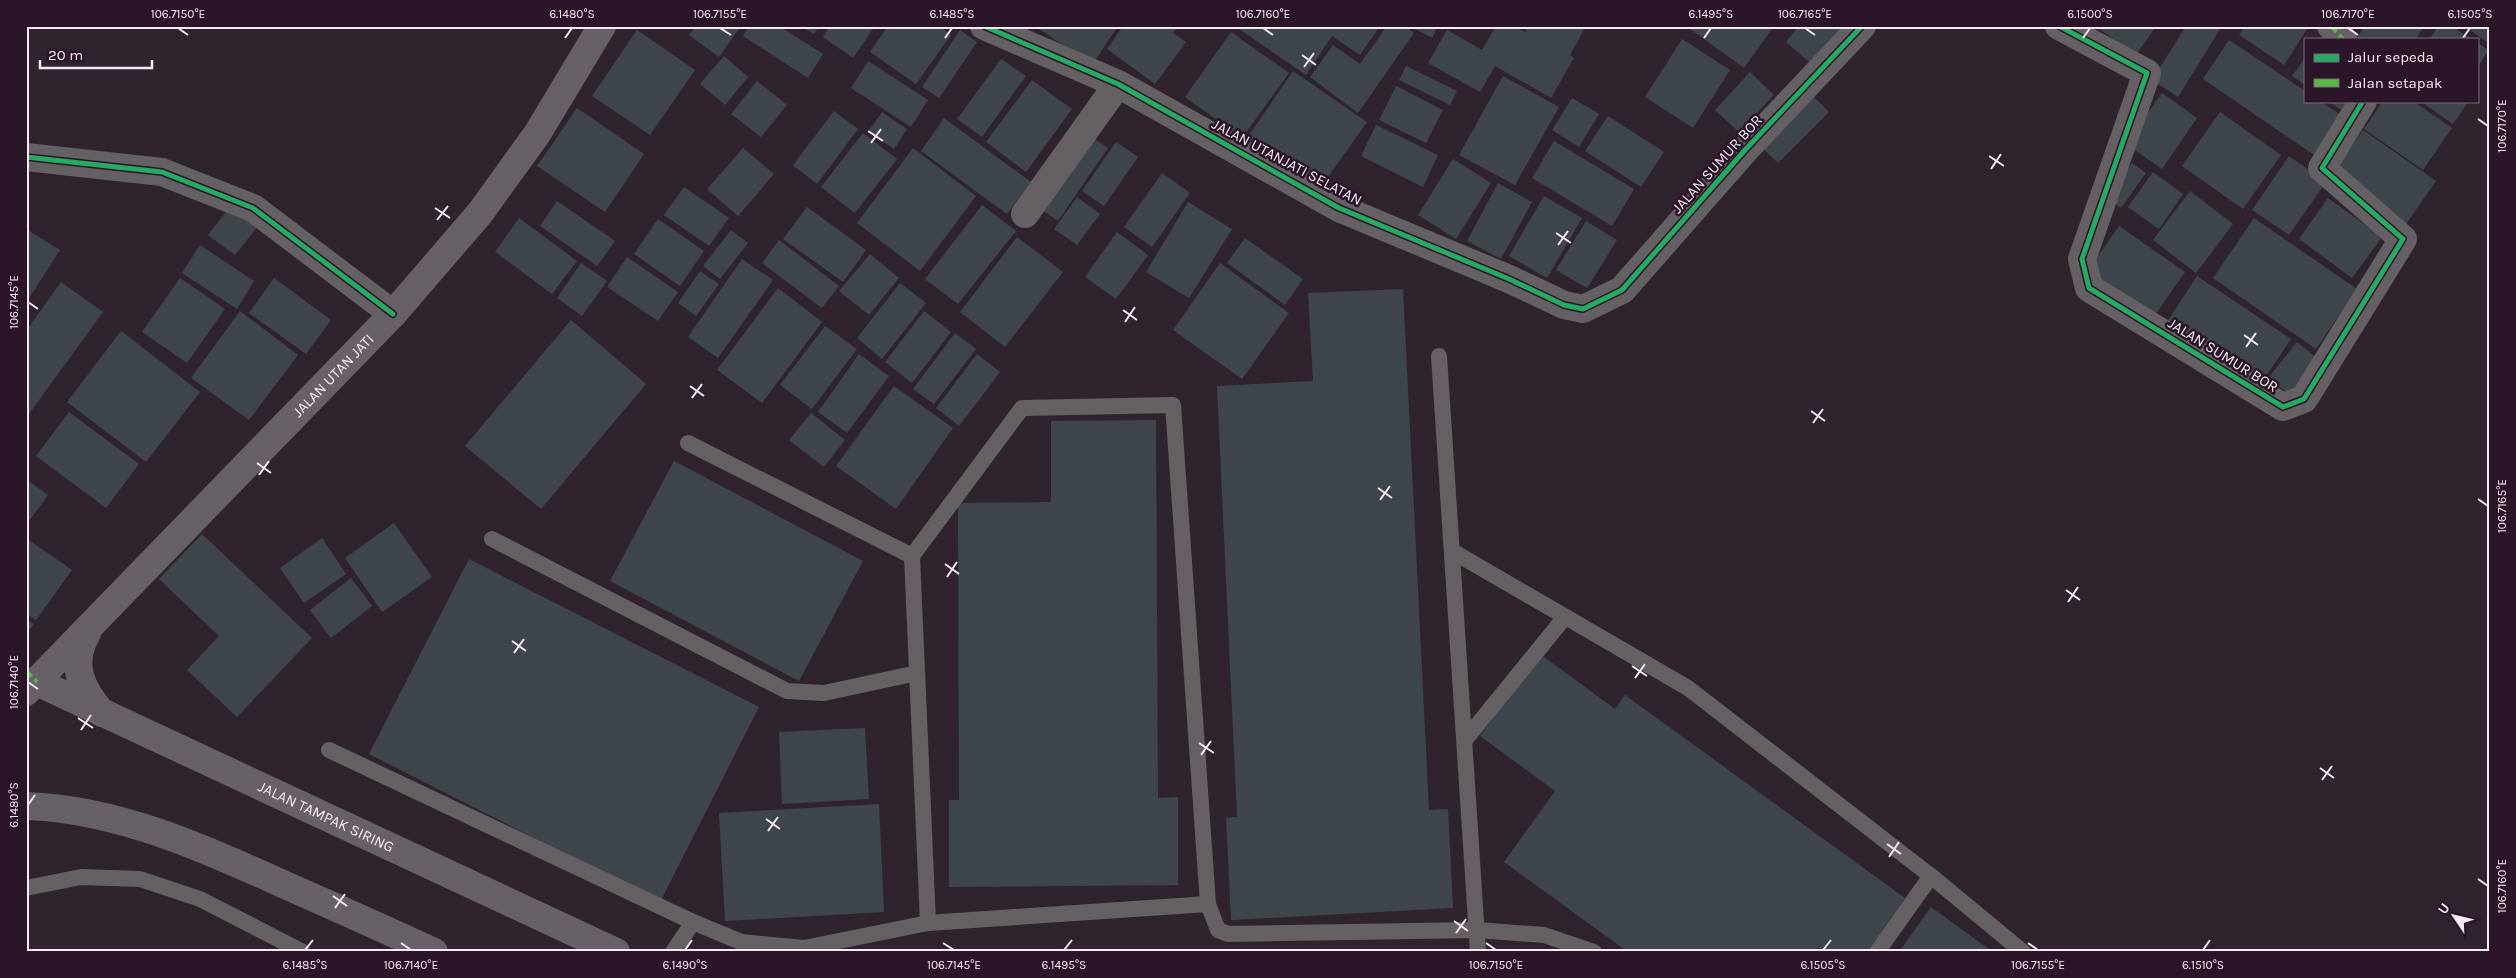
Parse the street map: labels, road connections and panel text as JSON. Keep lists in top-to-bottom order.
{
  "streets": {
    "main road": ["JALAN UTAN JATI", "JALAN TAMPAK SIRING"],
    "street": ["JALAN UTANJATI SELATAN", "JALAN SUMUR BOR"]
  },
  "crossings": [
    ["JALAN UTANJATI SELATAN", "JALAN SUMUR BOR"],
    ["JALAN UTAN JATI", "JALAN TAMPAK SIRING"]
  ],
  "legend": ["Jalur sepeda", "Jalan setapak"],
  "scale_bar": "20 m",
  "north": "top left",
  "coordinates": [
    "106.7150°E",
    "6.1480°S",
    "106.7155°E",
    "6.1485°S",
    "106.7160°E",
    "6.1495°S",
    "106.7165°E",
    "6.1500°S",
    "106.7170°E",
    "6.1505°S",
    "106.7145°E",
    "106.7140°E",
    "6.1490°S",
    "6.1510°S"
  ]
}
